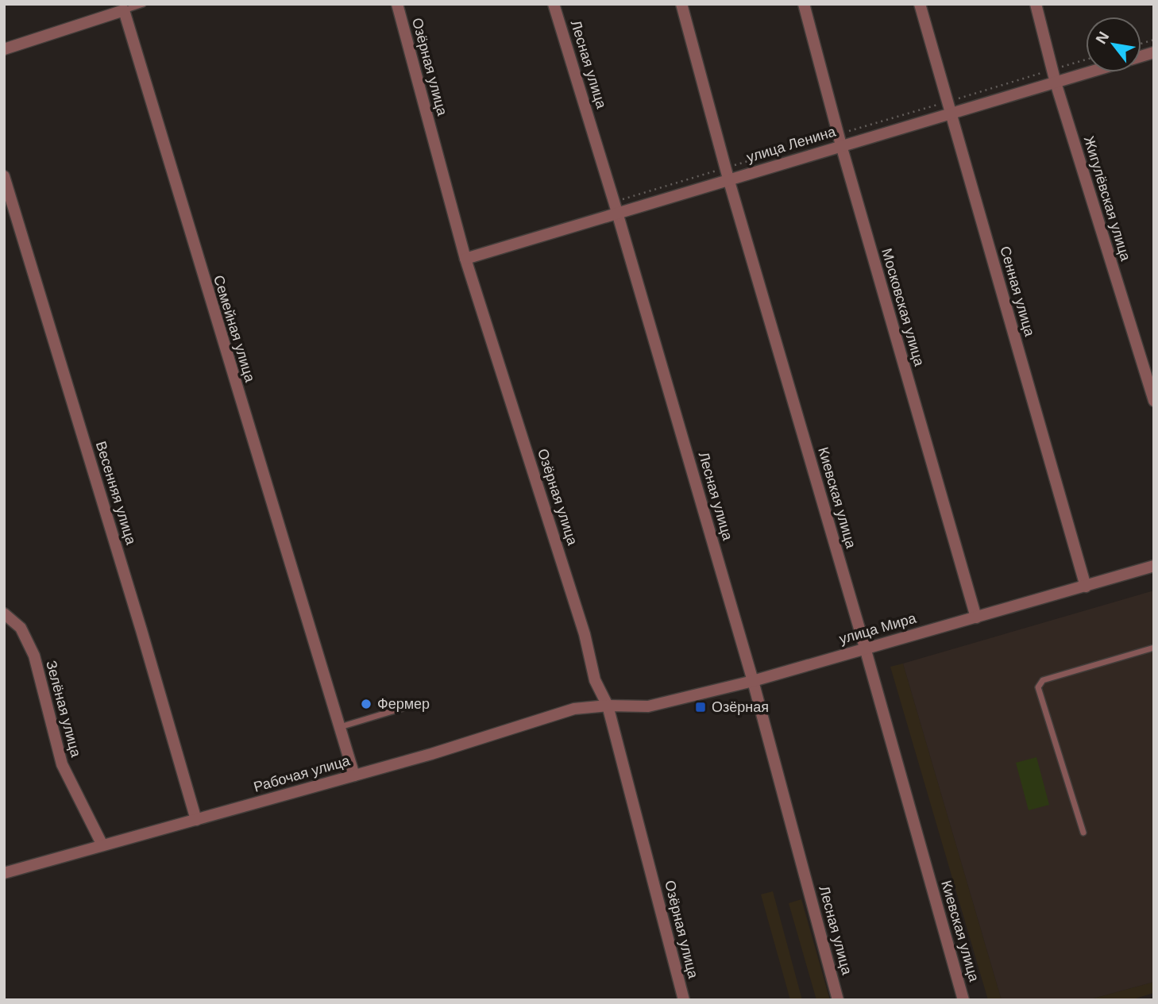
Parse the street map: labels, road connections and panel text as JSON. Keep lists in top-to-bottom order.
{
  "streets": {
    "street": [
      "Лесная улица",
      "Озёрная улица",
      "улица Ленина",
      "Жигулёвская улица",
      "Сенная улица",
      "Московская улица",
      "Семейная улица",
      "Весенняя улица",
      "Киевская улица",
      "улица Мира",
      "Зелёная улица",
      "Рабочая улица"
    ]
  },
  "crossings": [
    ["Лесная улица", "улица Ленина"],
    ["Лесная улица", "улица Мира"],
    ["Озёрная улица", "улица Ленина"],
    ["Озёрная улица", "улица Мира"],
    ["Озёрная улица", "Рабочая улица"],
    ["улица Ленина", "Жигулёвская улица"],
    ["улица Ленина", "Сенная улица"],
    ["улица Ленина", "Московская улица"],
    ["улица Ленина", "Киевская улица"],
    ["Сенная улица", "улица Мира"],
    ["Московская улица", "улица Мира"],
    ["Семейная улица", "Рабочая улица"],
    ["Весенняя улица", "Рабочая улица"],
    ["Киевская улица", "улица Мира"],
    ["улица Мира", "Рабочая улица"],
    ["Зелёная улица", "Рабочая улица"]
  ],
  "places": {
    "other": ["Фермер"],
    "transit": ["Озёрная"]
  },
  "north": "top left"
}
